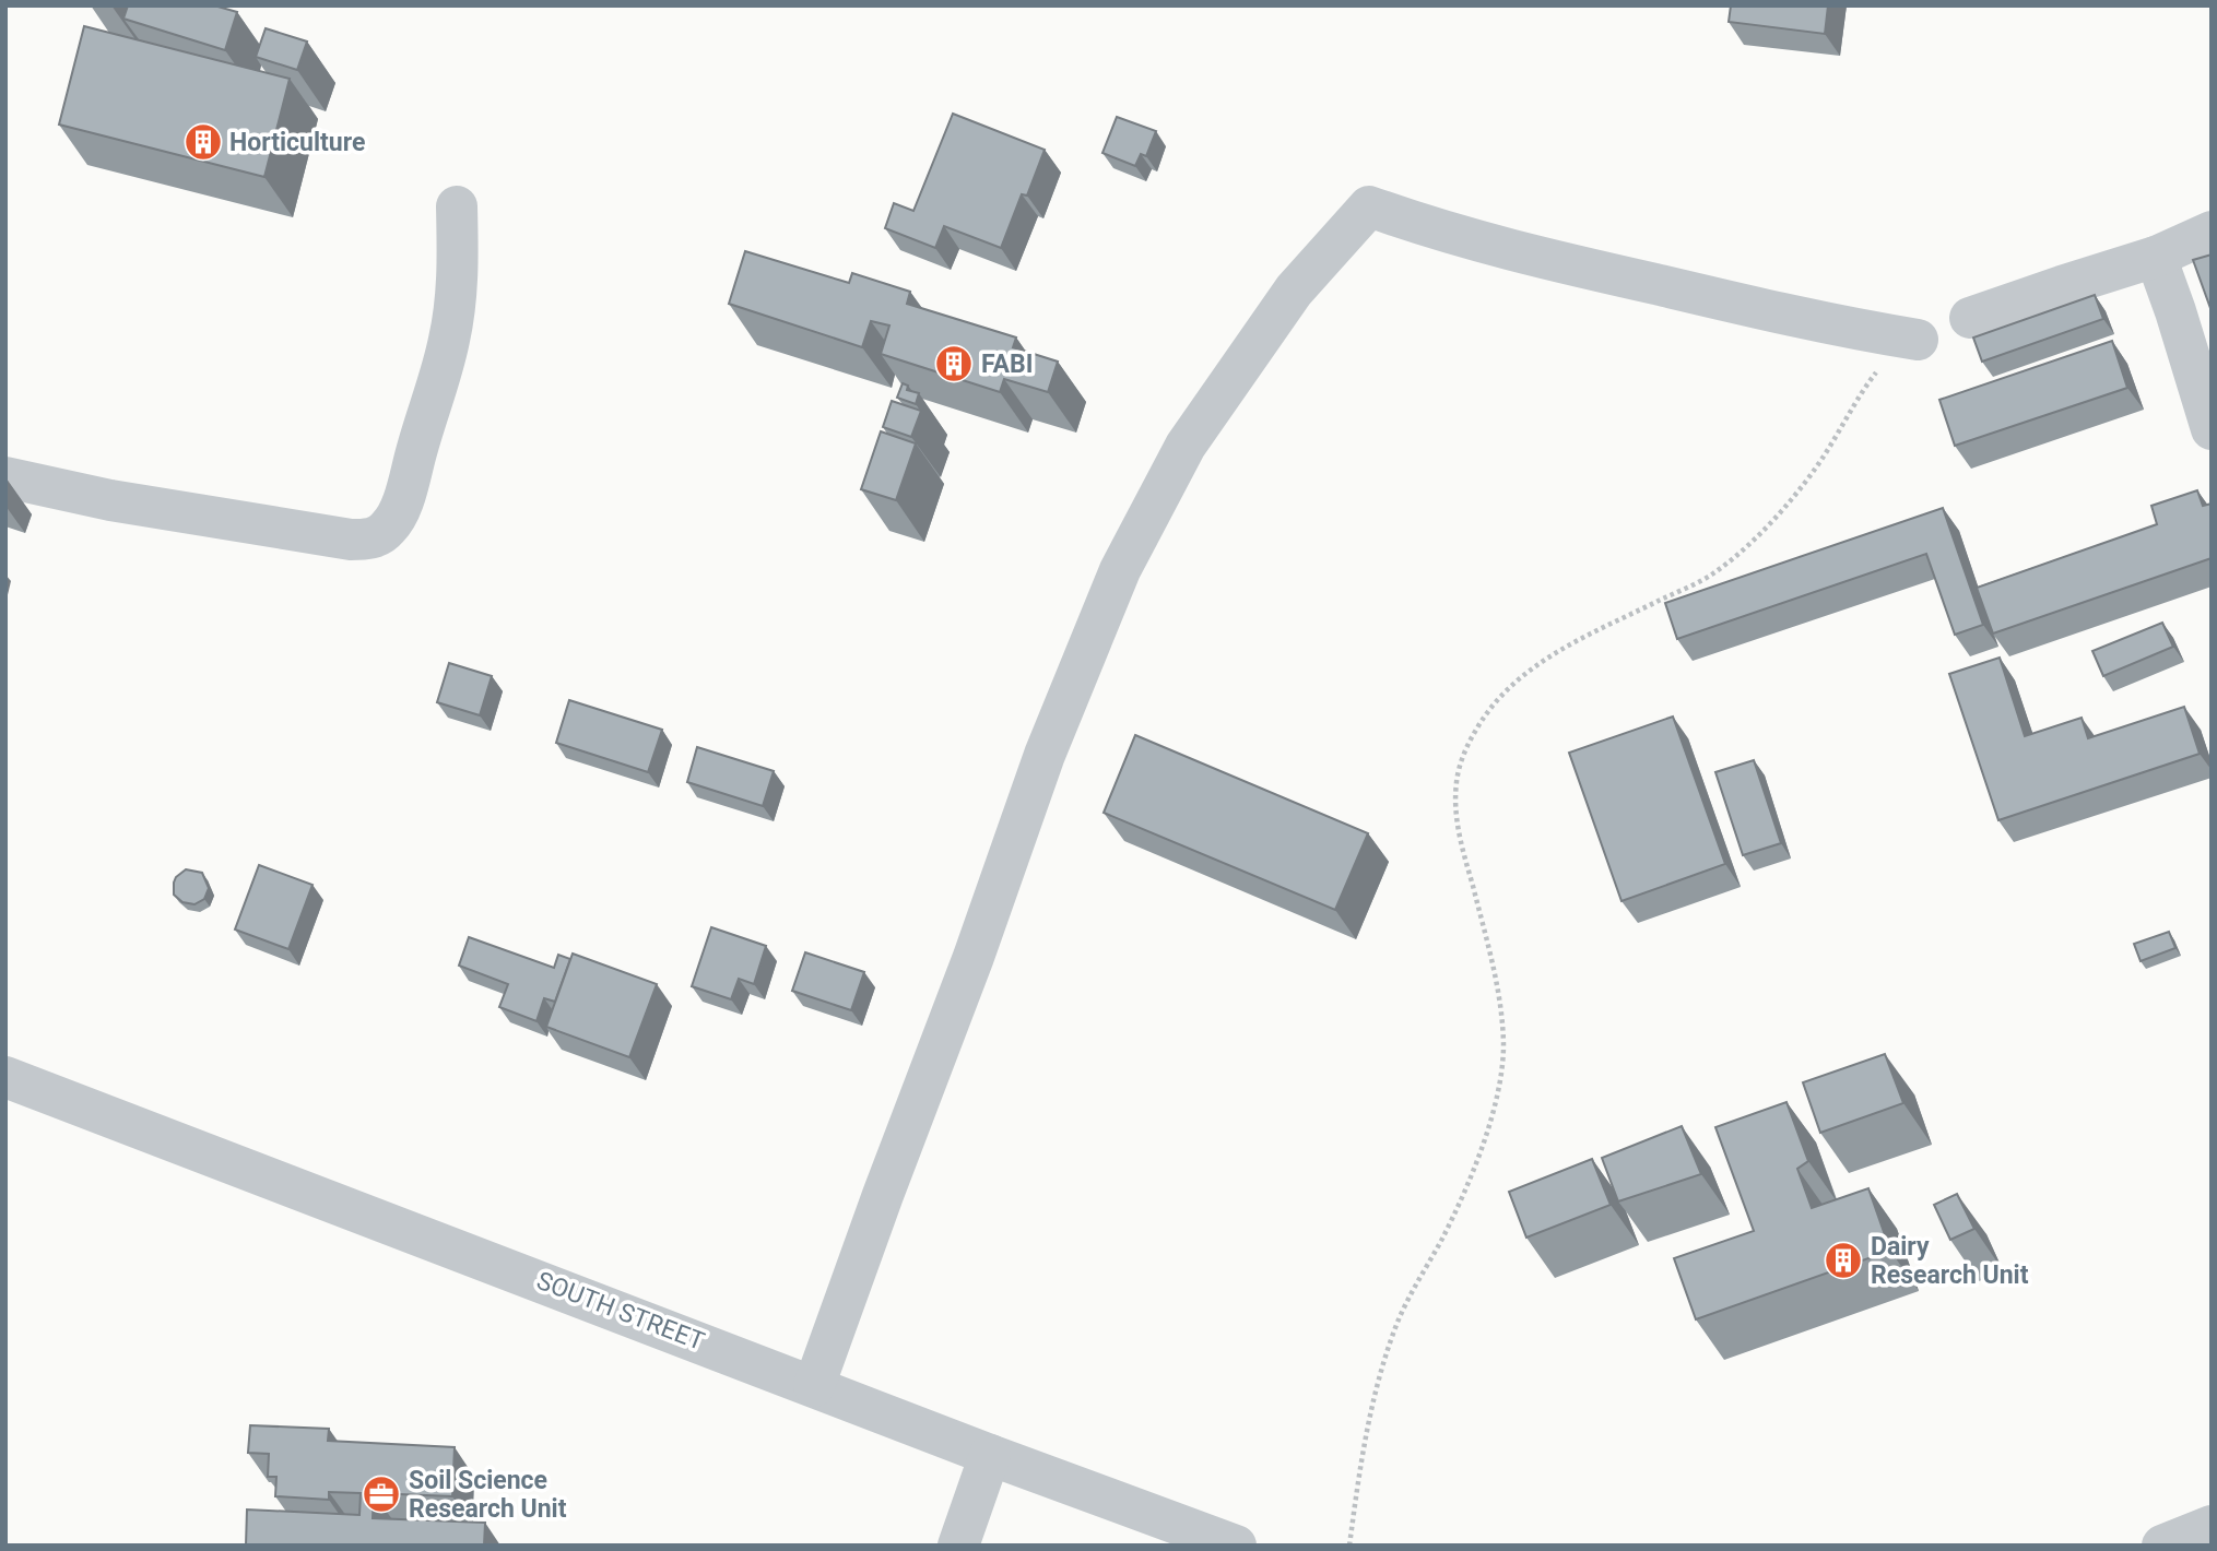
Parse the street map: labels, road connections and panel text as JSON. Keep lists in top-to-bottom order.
{
  "streets": {
    "street": ["SOUTH STREET"]
  },
  "places": {
    "building": ["Horticulture", "FABI", "Dairy Research Unit"],
    "office": ["Soil Science Research Unit"]
  }
}
